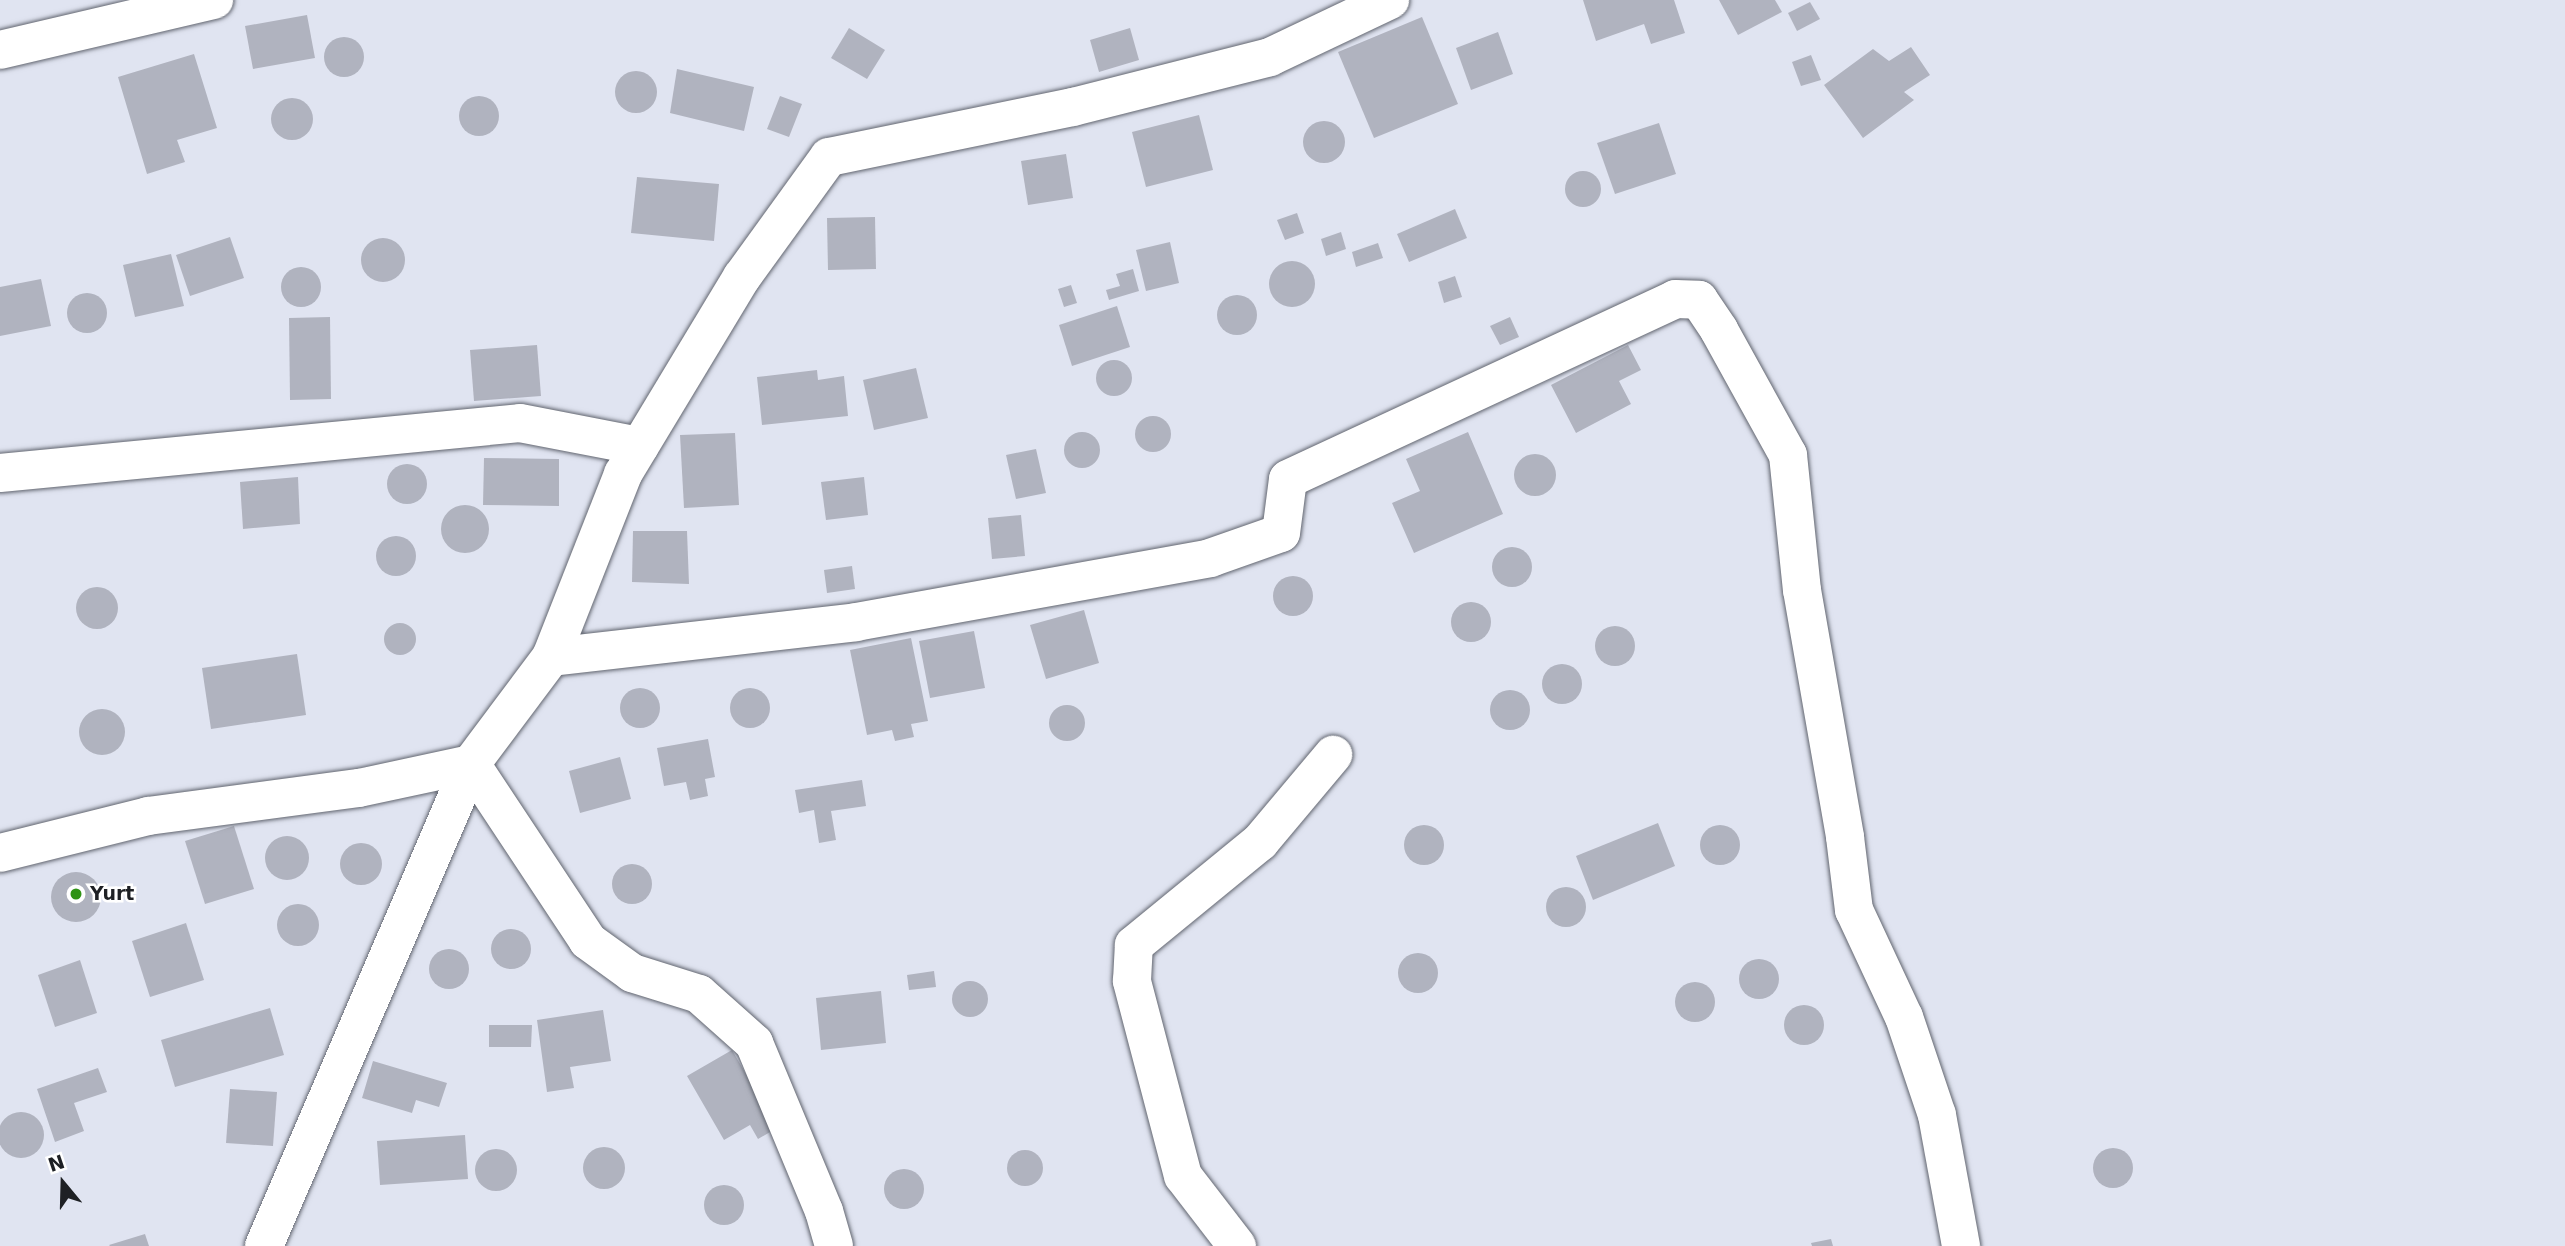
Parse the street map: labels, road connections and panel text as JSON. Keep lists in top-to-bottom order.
{
  "places": ["Yurt"],
  "north": "top"
}
